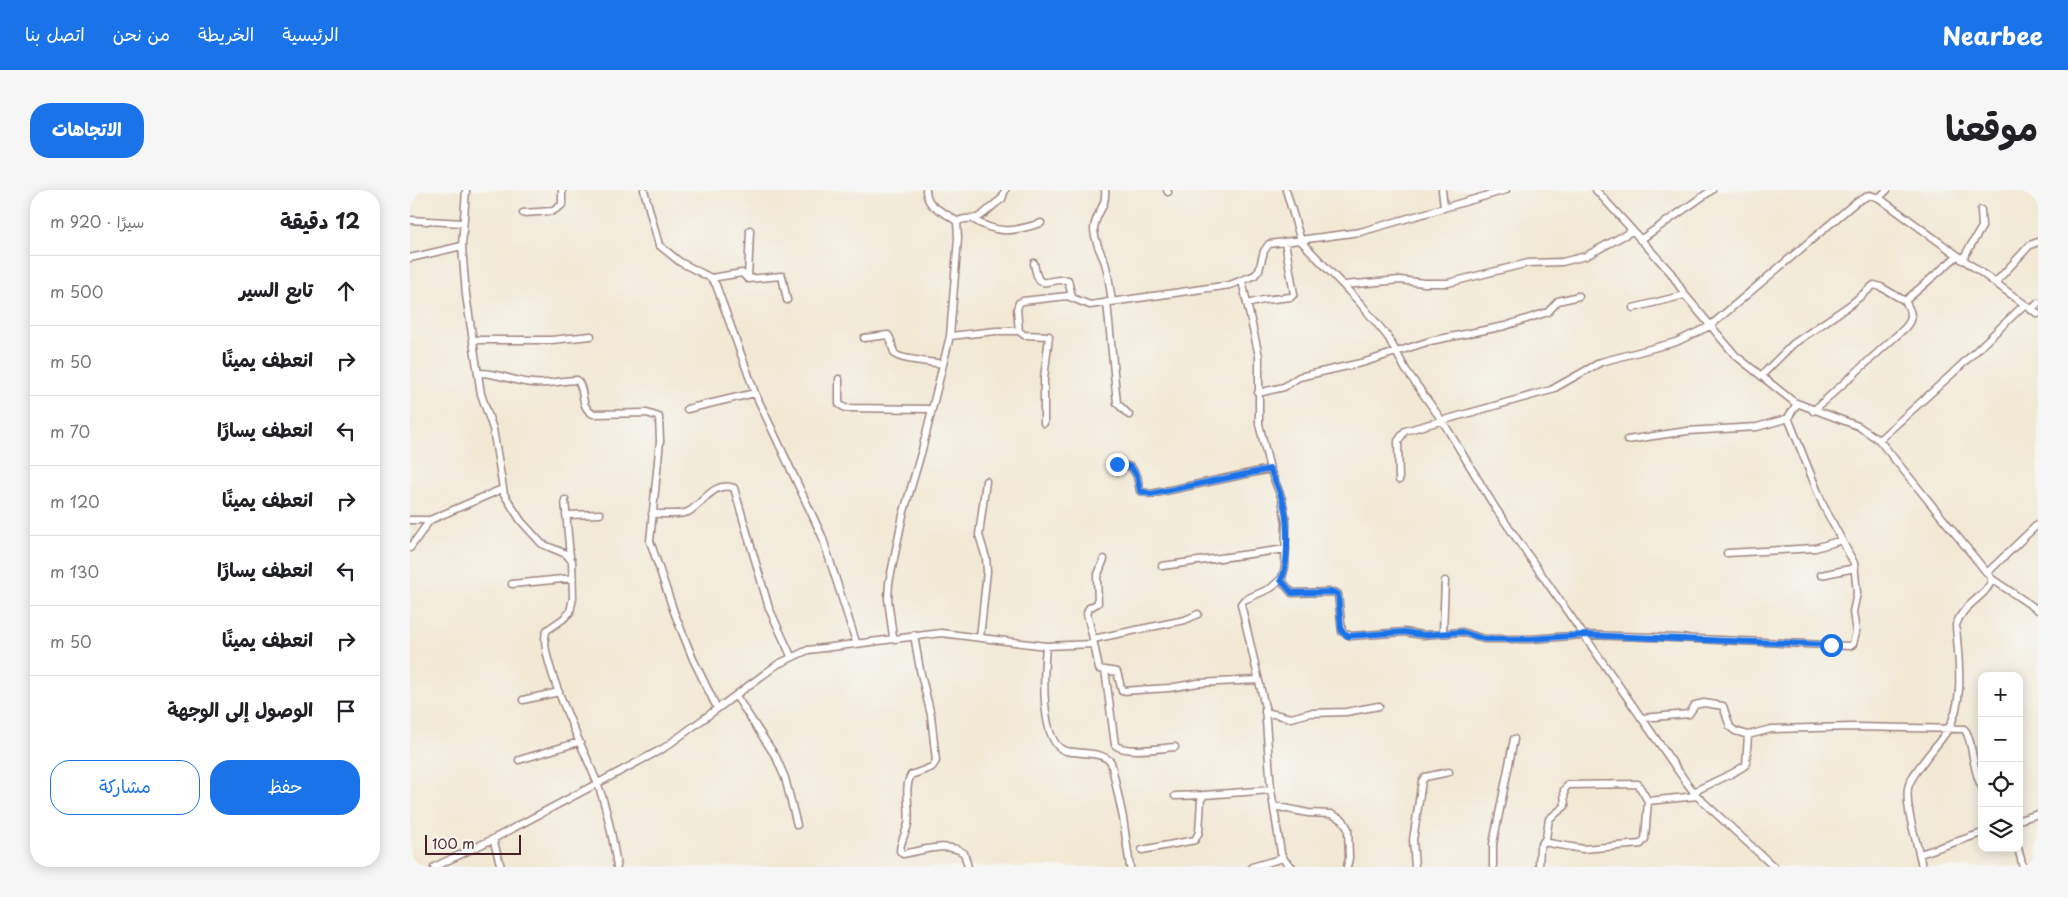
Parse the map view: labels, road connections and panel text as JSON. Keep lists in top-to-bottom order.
{
  "scale_bar": "100 m",
  "page": {
    "header": "Nearbee",
    "nav": [
      "الرئيسية",
      "الخريطة",
      "من نحن",
      "اتصل بنا"
    ],
    "title": "موقعنا",
    "buttons": [
      "الاتجاهات",
      ["حفظ", "مشاركة"]
    ],
    "heading": ["12 دقيقة", "سيرًا · 920 m"],
    "list": [
      ["تابع السير", "500 m"],
      ["انعطف يمينًا", "50 m"],
      ["انعطف يسارًا", "70 m"],
      ["انعطف يمينًا", "120 m"],
      ["انعطف يسارًا", "130 m"],
      ["انعطف يمينًا", "50 m"],
      "الوصول إلى الوجهة"
    ],
    "map_buttons": ["+", "−"],
    "scale": "100 m"
  }
}
